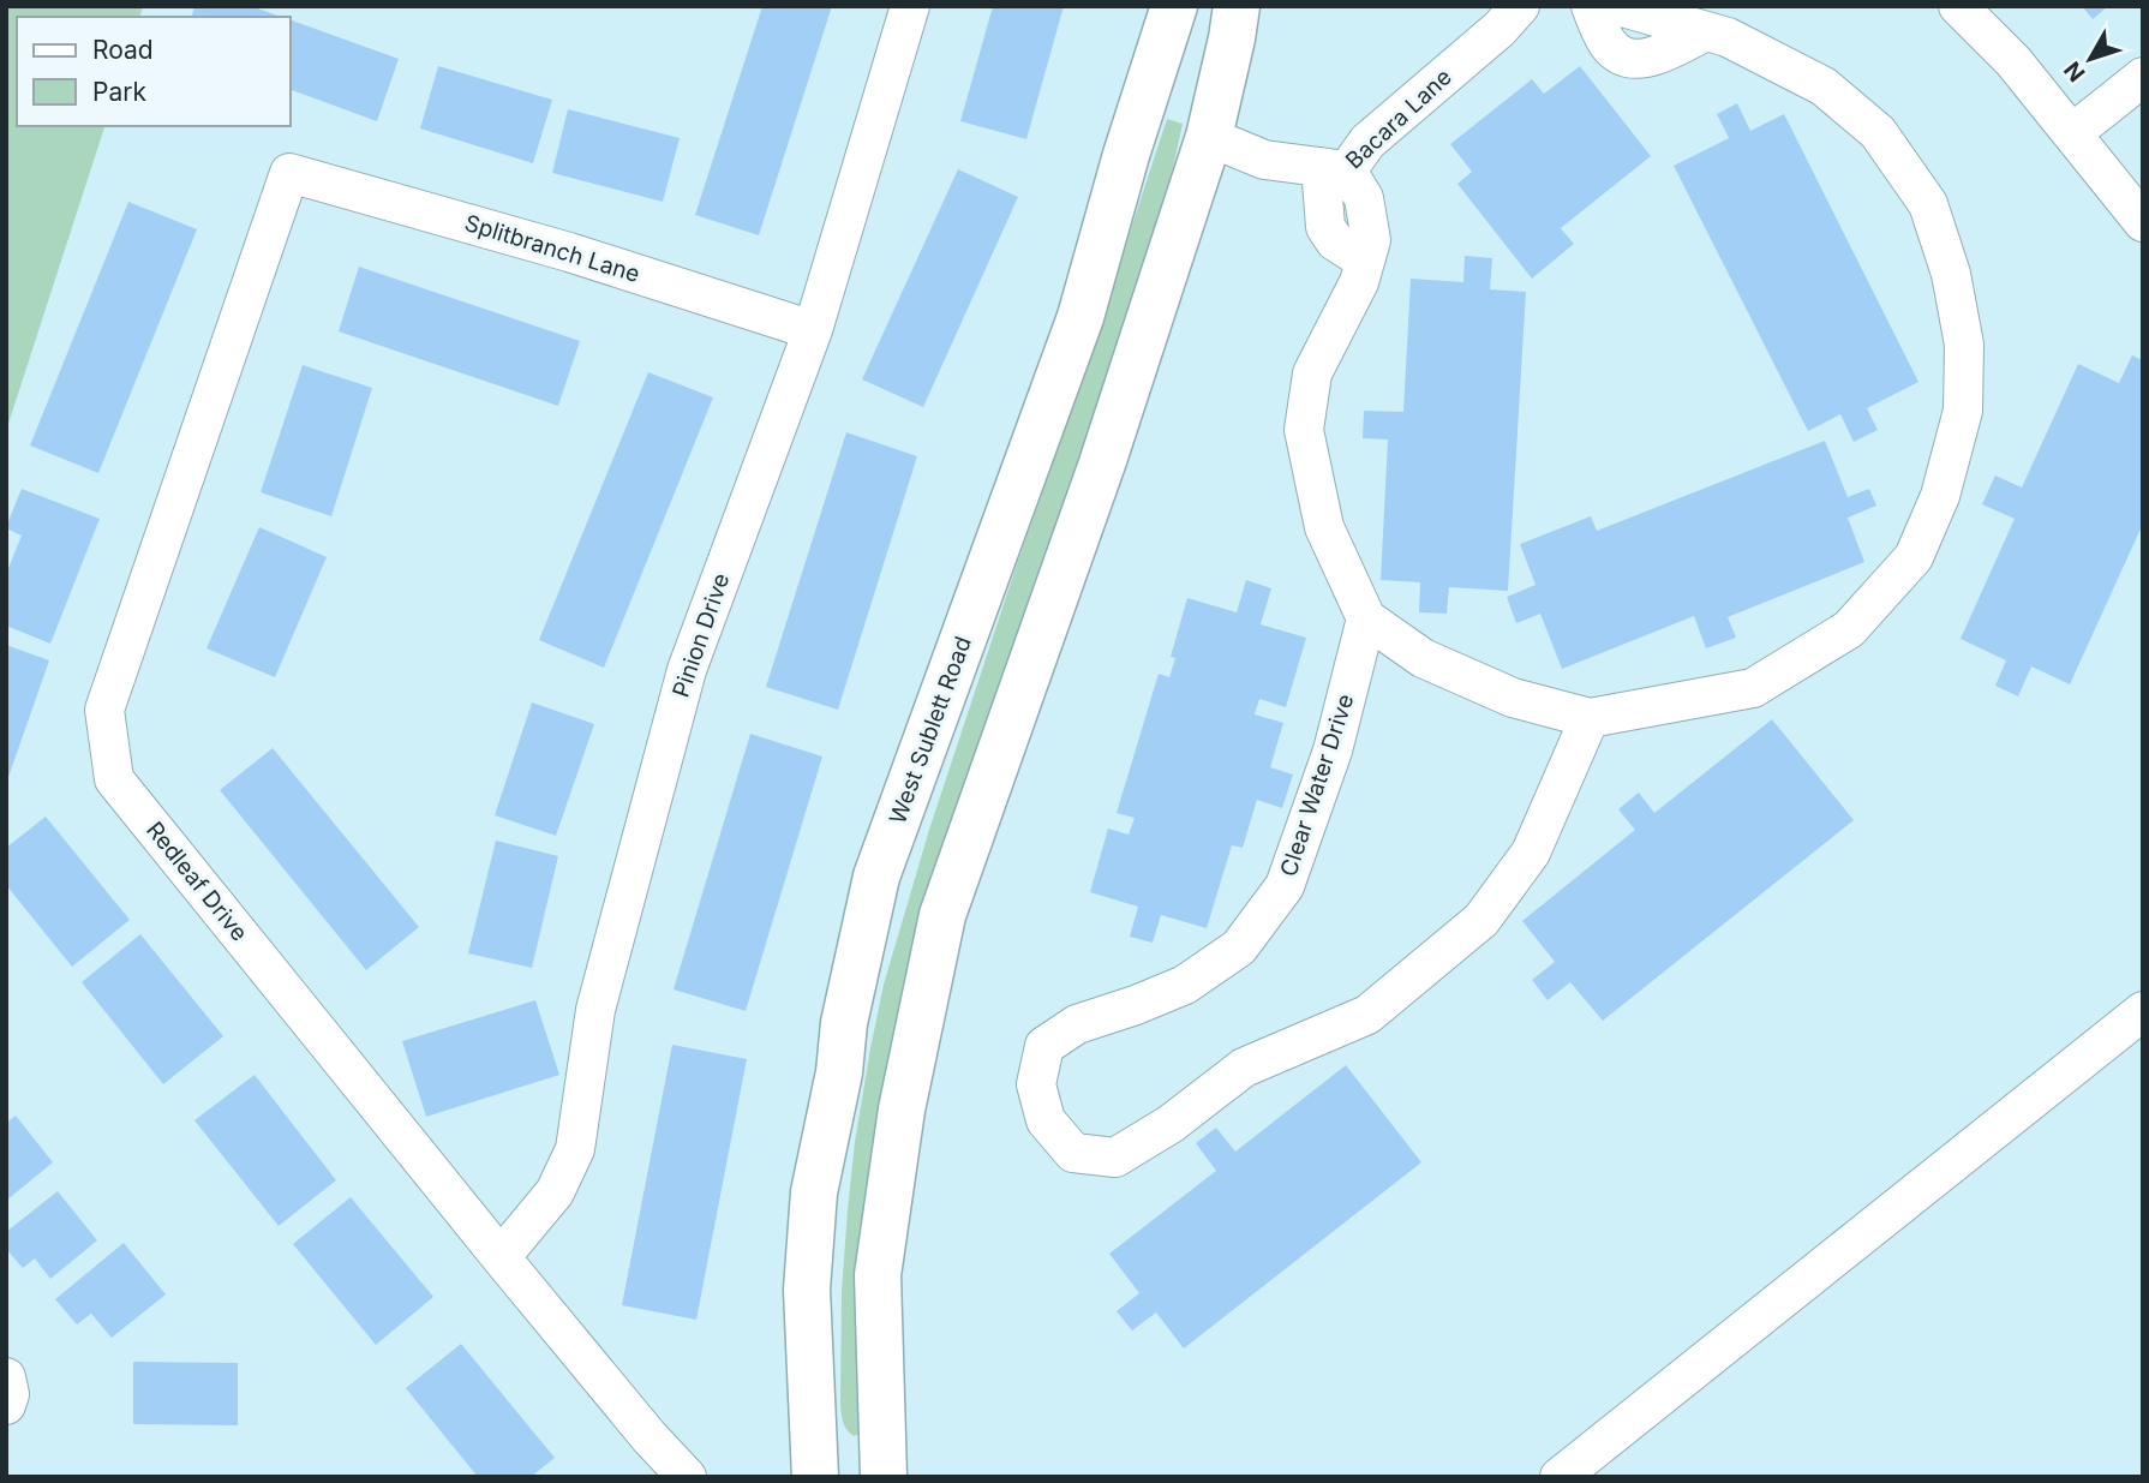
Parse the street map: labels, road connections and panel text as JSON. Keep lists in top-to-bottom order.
{
  "streets": {
    "main road": ["West Sublett Road"],
    "street": [
      "Bacara Lane",
      "Splitbranch Lane",
      "Pinion Drive",
      "Clear Water Drive",
      "Redleaf Drive"
    ]
  },
  "crossings": [
    ["Splitbranch Lane", "Pinion Drive"],
    ["Splitbranch Lane", "Redleaf Drive"],
    ["Pinion Drive", "Redleaf Drive"]
  ],
  "legend": ["Road", "Park"],
  "north": "bottom left"
}
